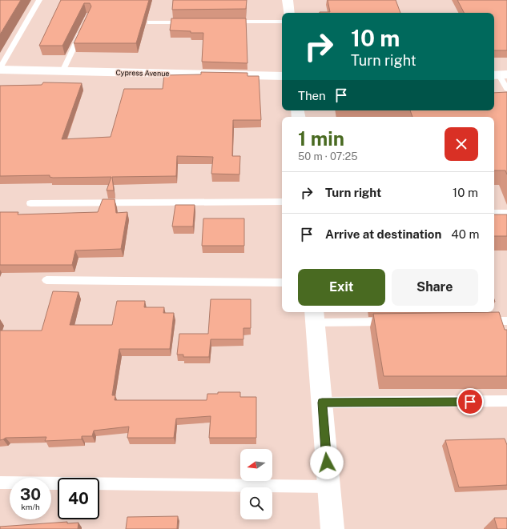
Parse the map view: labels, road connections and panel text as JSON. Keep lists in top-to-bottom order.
{
  "streets": {
    "street": ["Cypress Avenue"]
  },
  "north": "left",
  "page": {
    "turn": ["10 m", "Turn right"],
    "then": "Then",
    "heading": ["1 min", "50 m · 07:25"],
    "list": [
      {
        "name": "Turn right",
        "value": "10 m"
      },
      {
        "name": "Arrive at destination",
        "value": "40 m"
      }
    ],
    "buttons": ["Exit", "Share"],
    "speed": "30 km/h",
    "limit": "40"
  }
}
